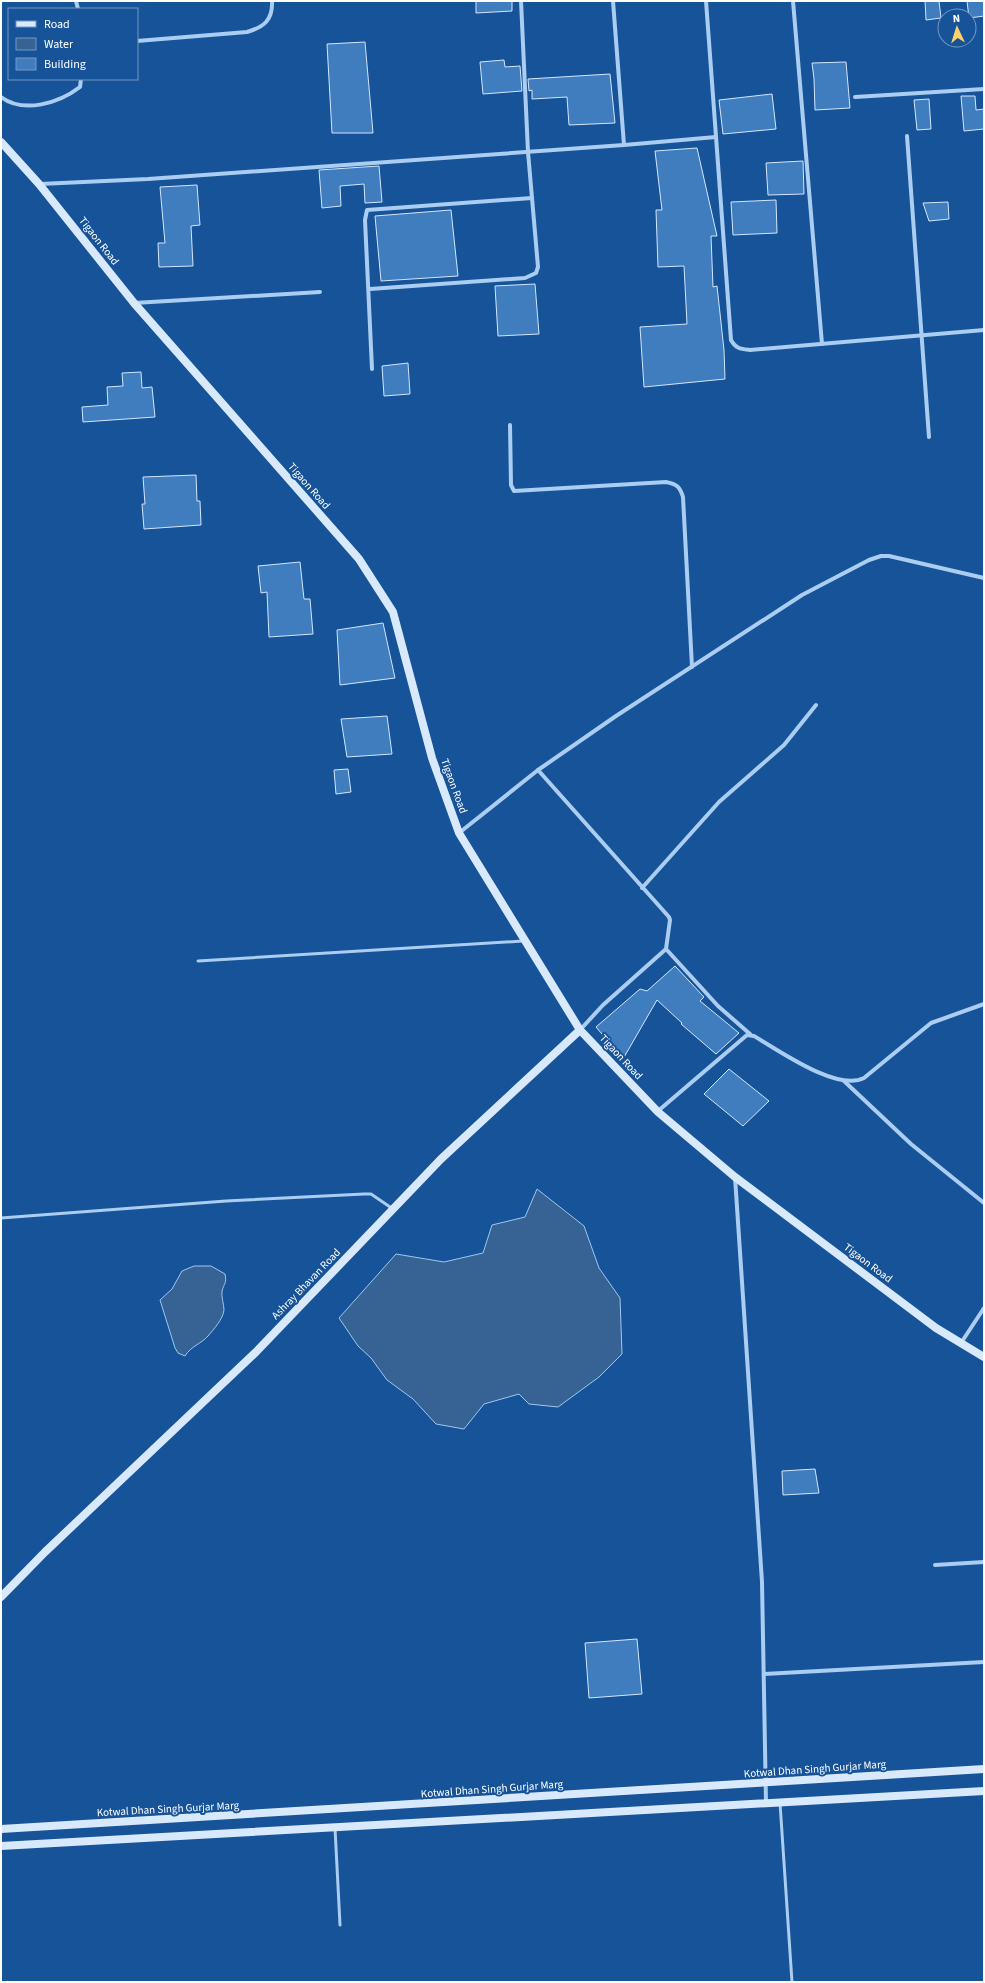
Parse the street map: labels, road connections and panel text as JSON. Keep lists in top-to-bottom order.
{
  "streets": {
    "street": ["Tigaon Road", "Ashray Bhavan Road", "Kotwal Dhan Singh Gurjar Marg"]
  },
  "crossings": [
    ["Tigaon Road", "Ashray Bhavan Road"]
  ],
  "legend": ["Road", "Water", "Building"],
  "north": "top"
}
